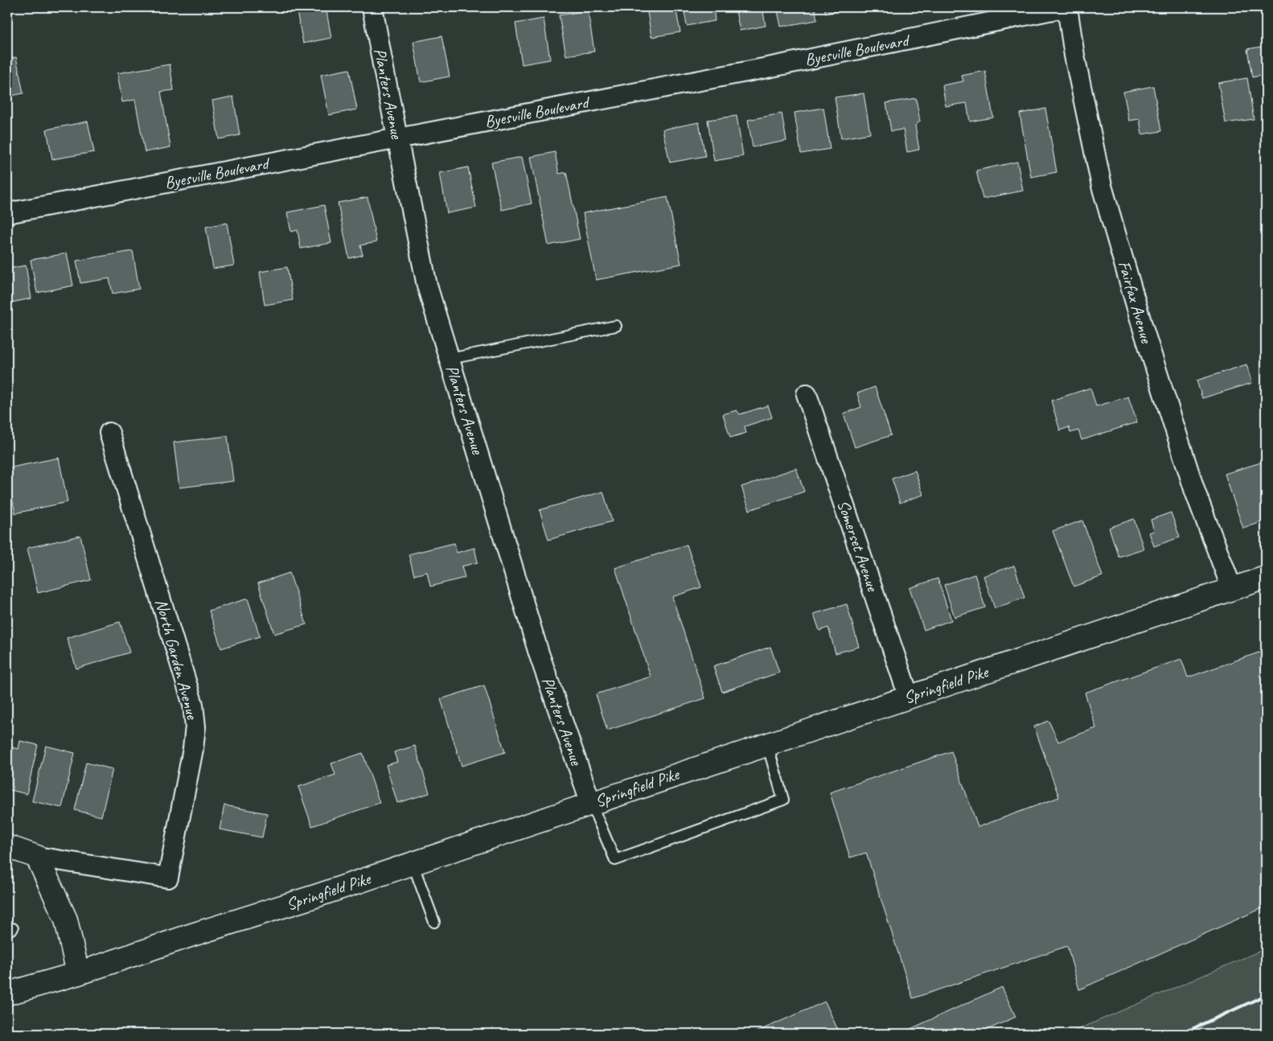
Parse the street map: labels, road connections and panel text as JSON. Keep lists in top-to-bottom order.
{
  "streets": {
    "main road": ["Springfield Pike"],
    "street": [
      "Byesville Boulevard",
      "Planters Avenue",
      "Fairfax Avenue",
      "Somerset Avenue",
      "North Garden Avenue"
    ]
  },
  "crossings": [
    ["Byesville Boulevard", "Planters Avenue"],
    ["Byesville Boulevard", "Fairfax Avenue"],
    ["Planters Avenue", "Springfield Pike"],
    ["Fairfax Avenue", "Springfield Pike"],
    ["Somerset Avenue", "Springfield Pike"]
  ]
}
